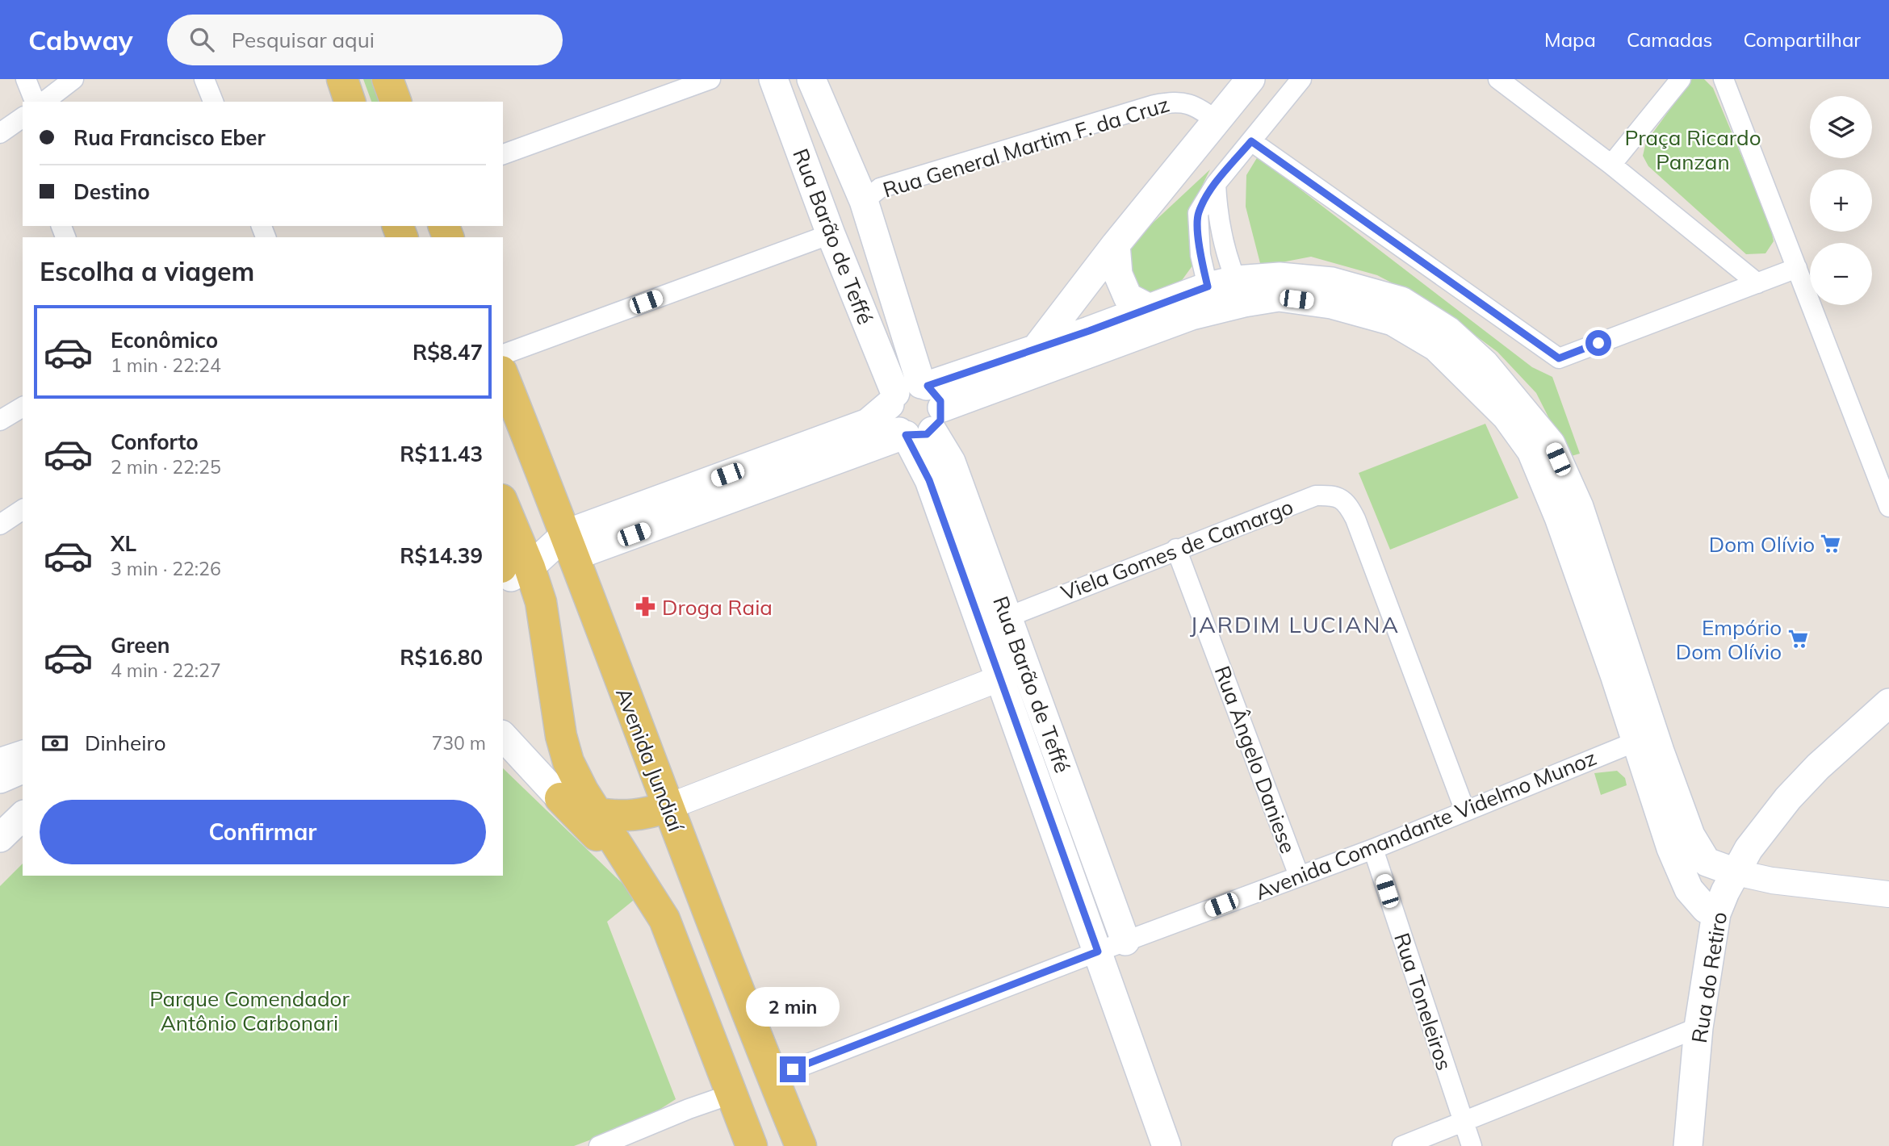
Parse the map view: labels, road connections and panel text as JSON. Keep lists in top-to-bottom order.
{
  "streets": {
    "main road": ["Rua Barão de Teffé", "Avenida Jundiaí", "Rua do Retiro"],
    "street": [
      "Rua General Martim F. da Cruz",
      "Viela Gomes de Camargo",
      "Rua Ângelo Daniese",
      "Avenida Comandante Videlmo Munoz",
      "Rua Toneleiros"
    ]
  },
  "crossings": [
    ["Rua General Martim F. da Cruz", "Rua Barão de Teffé"],
    ["Rua Barão de Teffé", "Viela Gomes de Camargo"],
    ["Rua Barão de Teffé", "Avenida Comandante Videlmo Munoz"],
    ["Viela Gomes de Camargo", "Rua Ângelo Daniese"],
    ["Viela Gomes de Camargo", "Avenida Comandante Videlmo Munoz"],
    ["Avenida Jundiaí", "Avenida Comandante Videlmo Munoz"],
    ["Rua Ângelo Daniese", "Avenida Comandante Videlmo Munoz"],
    ["Avenida Comandante Videlmo Munoz", "Rua Toneleiros"]
  ],
  "districts": ["JARDIM LUCIANA"],
  "parks": ["Praça Ricardo Panzan", "Parque Comendador Antônio Carbonari"],
  "places": {
    "supermarket": ["Dom Olívio", "Empório Dom Olívio"],
    "pharmacy": ["Droga Raia"]
  },
  "page": {
    "header": "Cabway",
    "search": "Pesquisar aqui",
    "nav": ["Mapa", "Camadas", "Compartilhar"],
    "map_buttons": ["+", "−"],
    "banner": ["Rua Francisco Eber", "Destino"],
    "heading": "Escolha a viagem",
    "list": [
      {
        "name": "Econômico",
        "note": "1 min · 22:24",
        "value": "R$8.47"
      },
      {
        "name": "Conforto",
        "note": "2 min · 22:25",
        "value": "R$11.43"
      },
      {
        "name": "XL",
        "note": "3 min · 22:26",
        "value": "R$14.39"
      },
      {
        "name": "Green",
        "note": "4 min · 22:27",
        "value": "R$16.80"
      }
    ],
    "pay": ["Dinheiro", "730 m"],
    "buttons": "Confirmar",
    "bubble": "2 min"
  }
}
